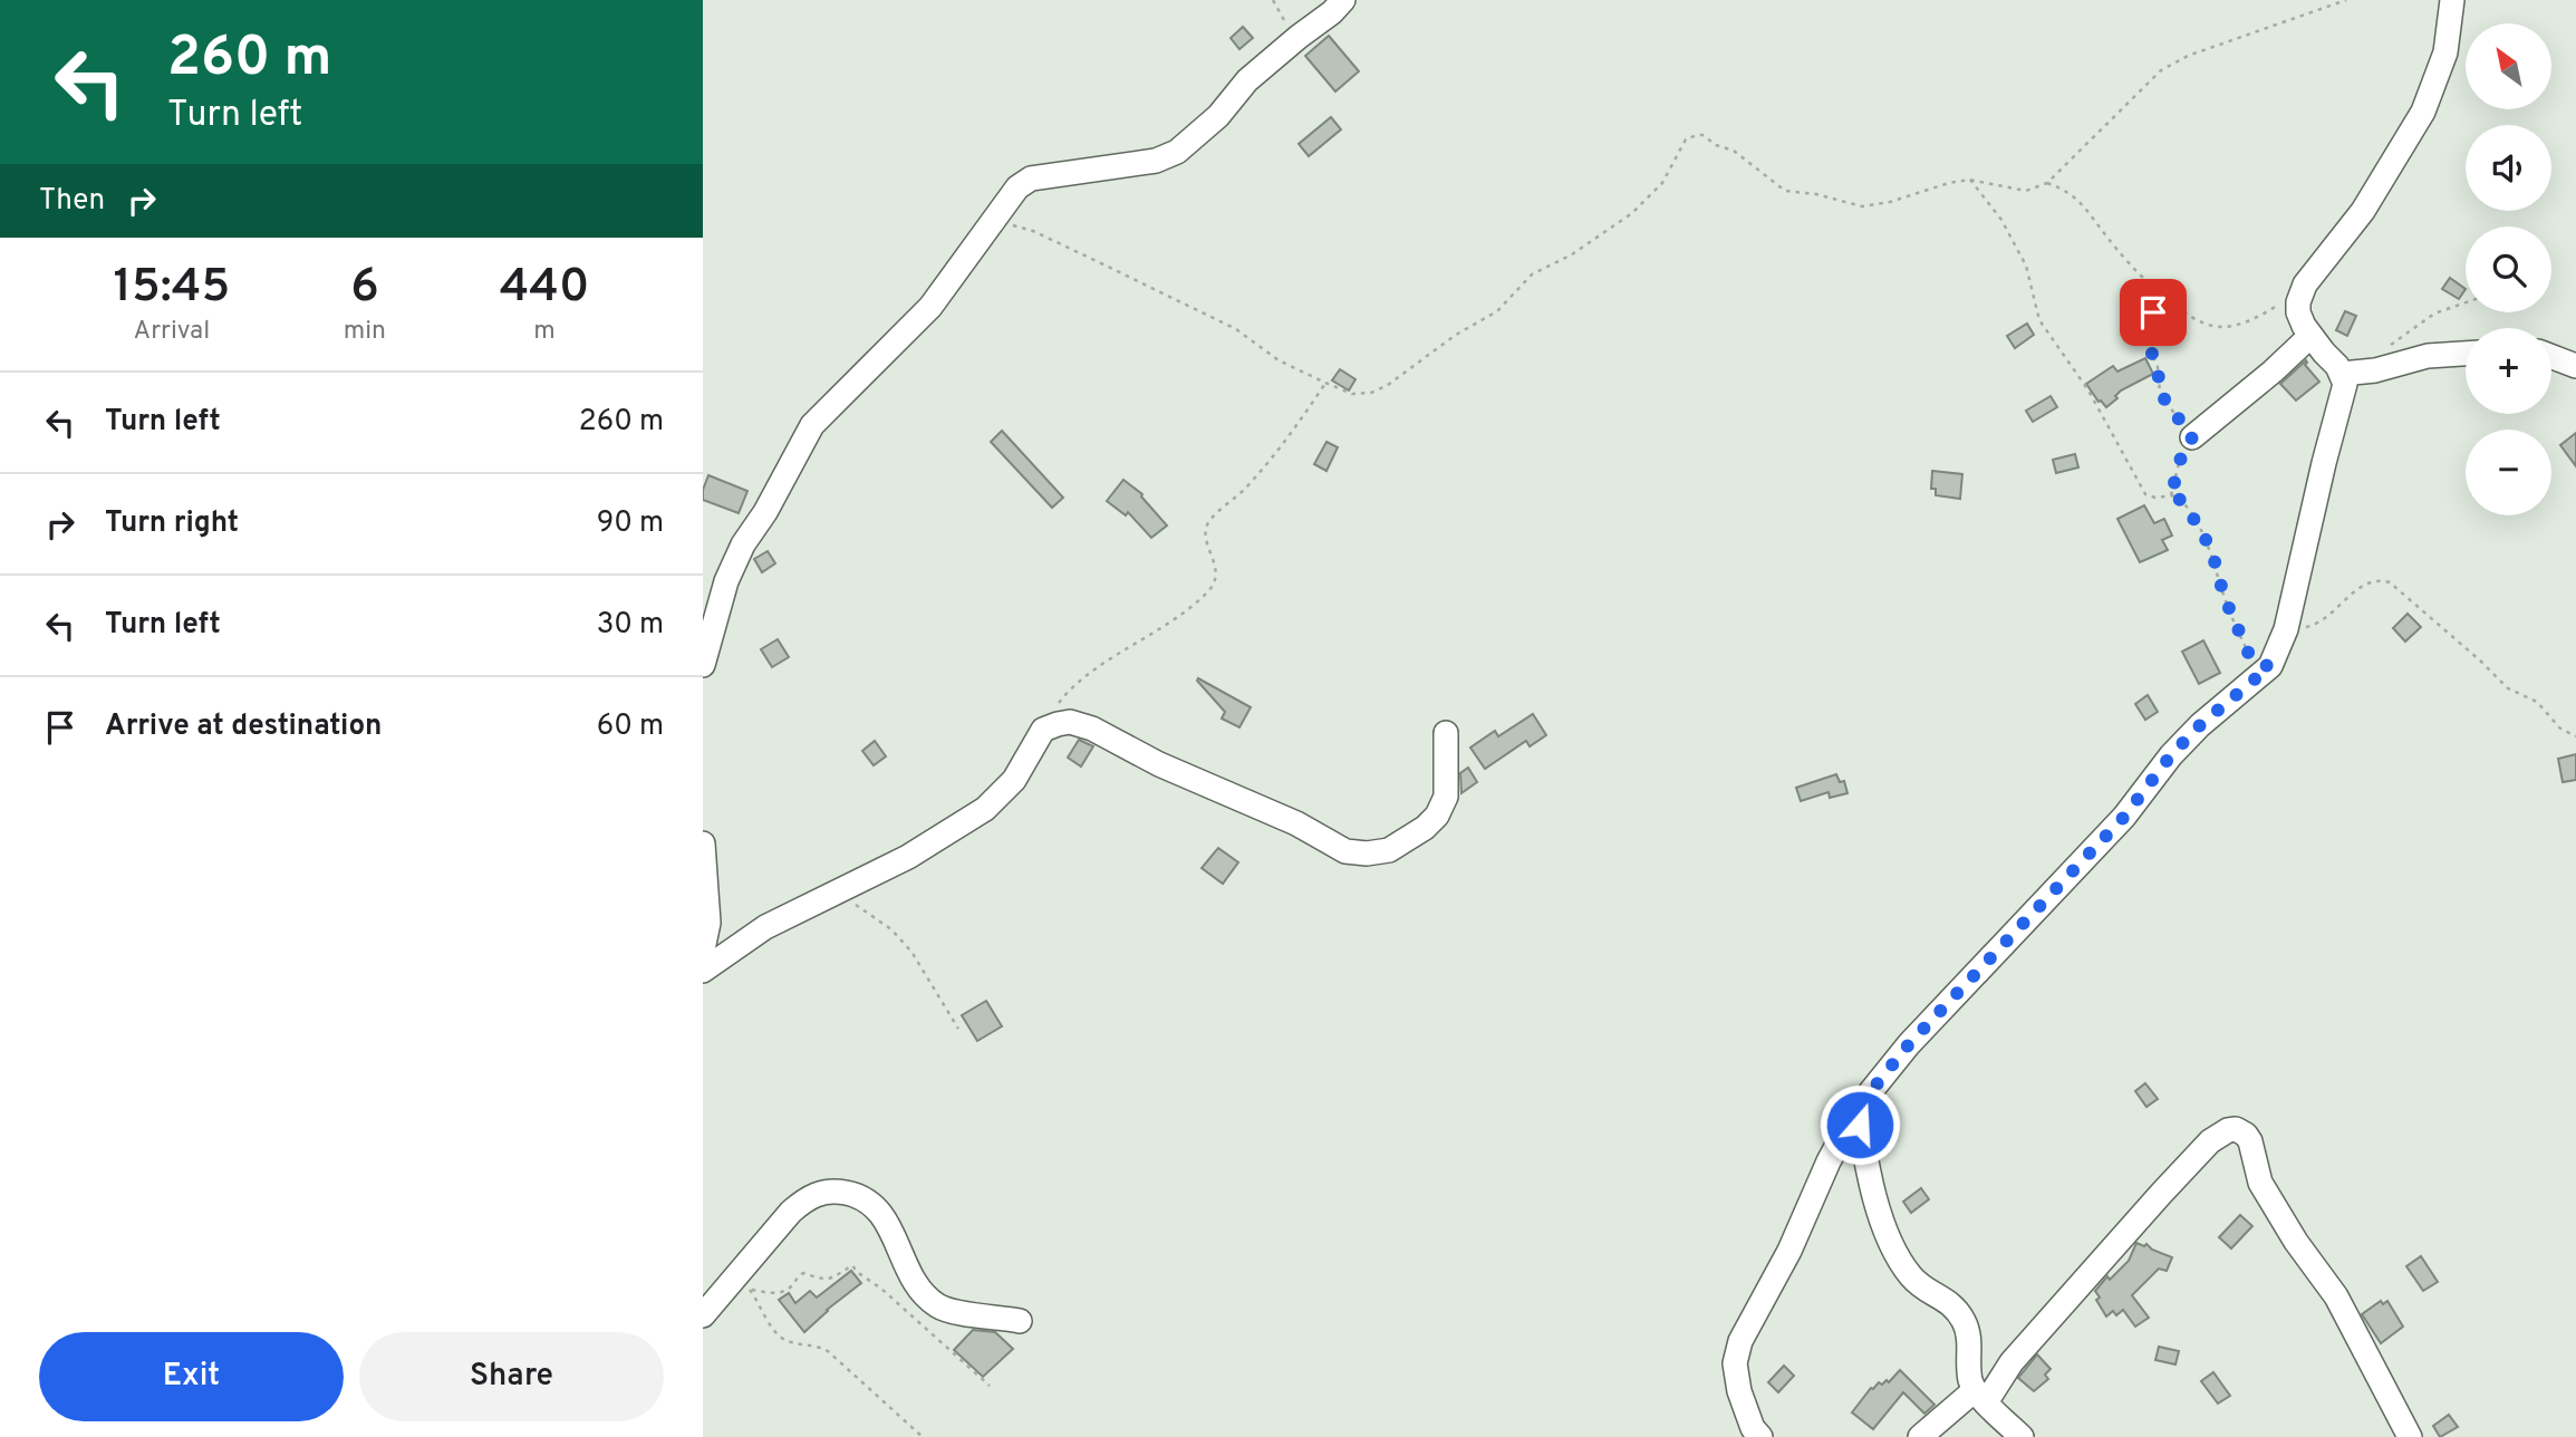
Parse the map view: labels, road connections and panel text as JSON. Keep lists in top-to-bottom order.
{
  "north": "top left",
  "page": {
    "turn": ["260 m", "Turn left"],
    "map_buttons": ["+", "−"],
    "then": "Then",
    "eta": [
      "15:45",
      "Arrival",
      "6",
      "min",
      "440",
      "m"
    ],
    "list": [
      {
        "name": "Turn left",
        "value": "260 m"
      },
      {
        "name": "Turn right",
        "value": "90 m"
      },
      {
        "name": "Turn left",
        "value": "30 m"
      },
      {
        "name": "Arrive at destination",
        "value": "60 m"
      }
    ],
    "buttons": ["Exit", "Share"]
  }
}
